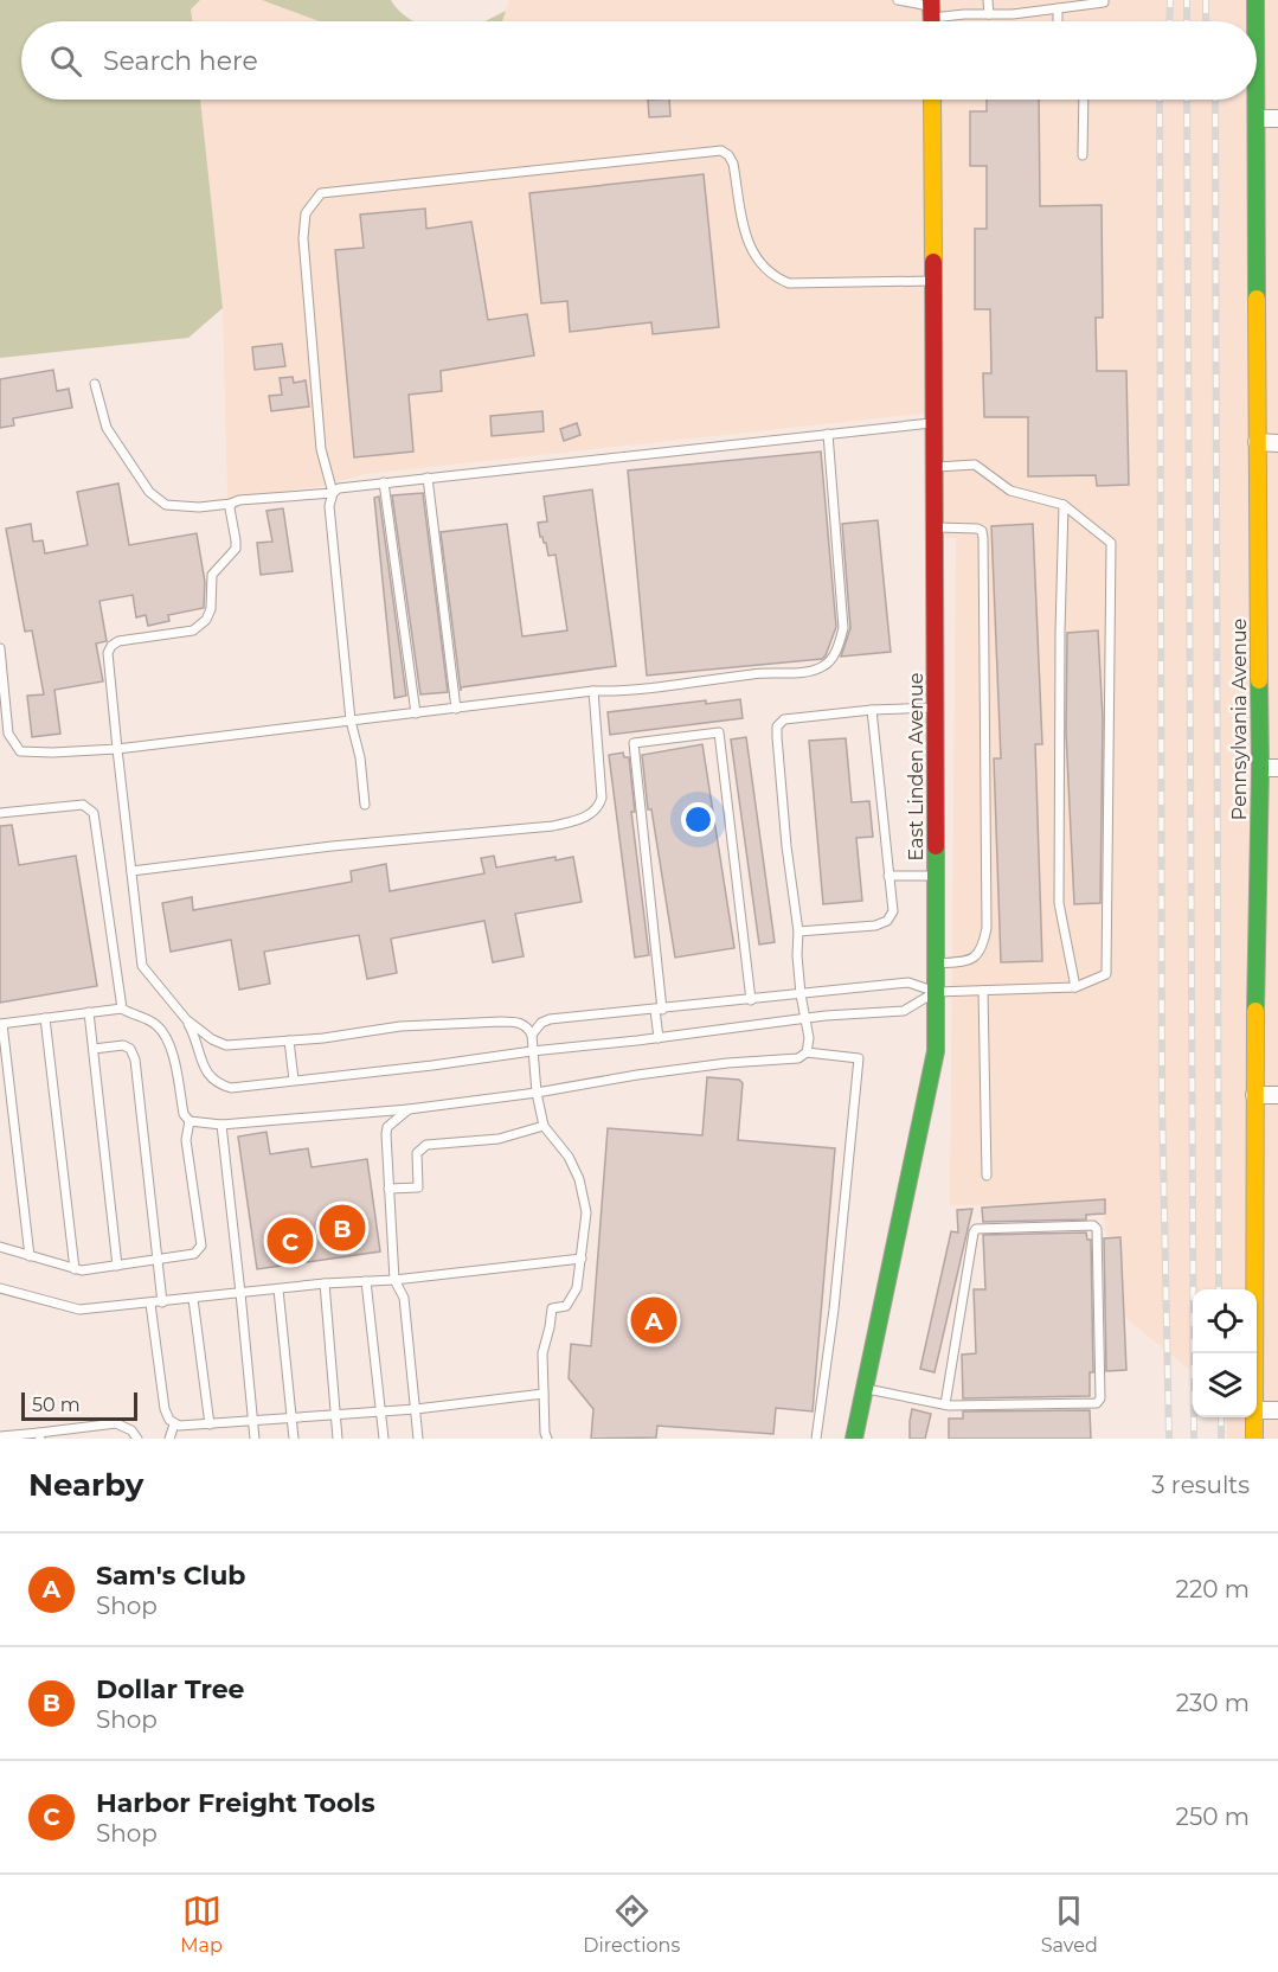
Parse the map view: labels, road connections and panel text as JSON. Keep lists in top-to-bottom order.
{
  "streets": {
    "street": ["Pennsylvania Avenue", "East Linden Avenue"]
  },
  "scale_bar": "50 m",
  "page": {
    "search": "Search here",
    "pins": ["B", "C", "A"],
    "scale": "50 m",
    "heading": ["Nearby", "3 results"],
    "list": [
      {
        "mark": "A",
        "name": "Sam's Club",
        "note": "Shop",
        "value": "220 m"
      },
      {
        "mark": "B",
        "name": "Dollar Tree",
        "note": "Shop",
        "value": "230 m"
      },
      {
        "mark": "C",
        "name": "Harbor Freight Tools",
        "note": "Shop",
        "value": "250 m"
      }
    ],
    "nav": ["Map", "Directions", "Saved"]
  }
}
